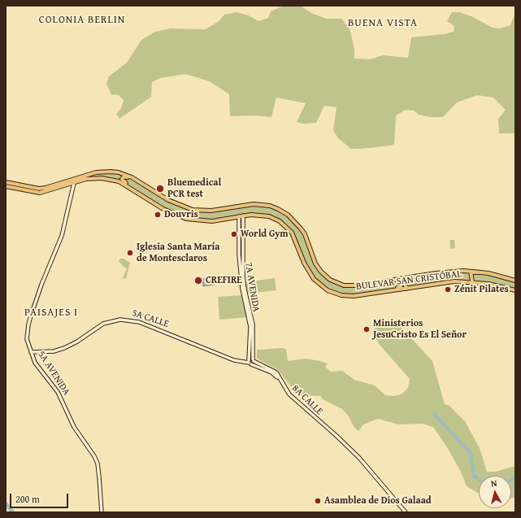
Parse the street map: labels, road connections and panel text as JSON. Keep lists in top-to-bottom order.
{
  "streets": {
    "main road": ["BULEVAR SAN CRISTÓBAL"],
    "street": [
      "7A AVENIDA",
      "5A CALLE",
      "5A AVENIDA",
      "8A CALLE"
    ]
  },
  "crossings": [
    ["BULEVAR SAN CRISTÓBAL", "7A AVENIDA"],
    ["BULEVAR SAN CRISTÓBAL", "5A AVENIDA"],
    ["7A AVENIDA", "5A CALLE"],
    ["7A AVENIDA", "8A CALLE"],
    ["5A CALLE", "5A AVENIDA"]
  ],
  "districts": ["COLONIA BERLIN", "BUENA VISTA", "PAISAJES I"],
  "places": [
    "Bluemedical PCR test",
    "Douvris",
    "World Gym",
    "Iglesia Santa María de Montesclaros",
    "CREFIRE",
    "Zénit Pilates",
    "Ministerios JesuCristo Es El Señor",
    "Asamblea de Dios Galaad"
  ],
  "scale_bar": "200 m",
  "north": "top"
}
